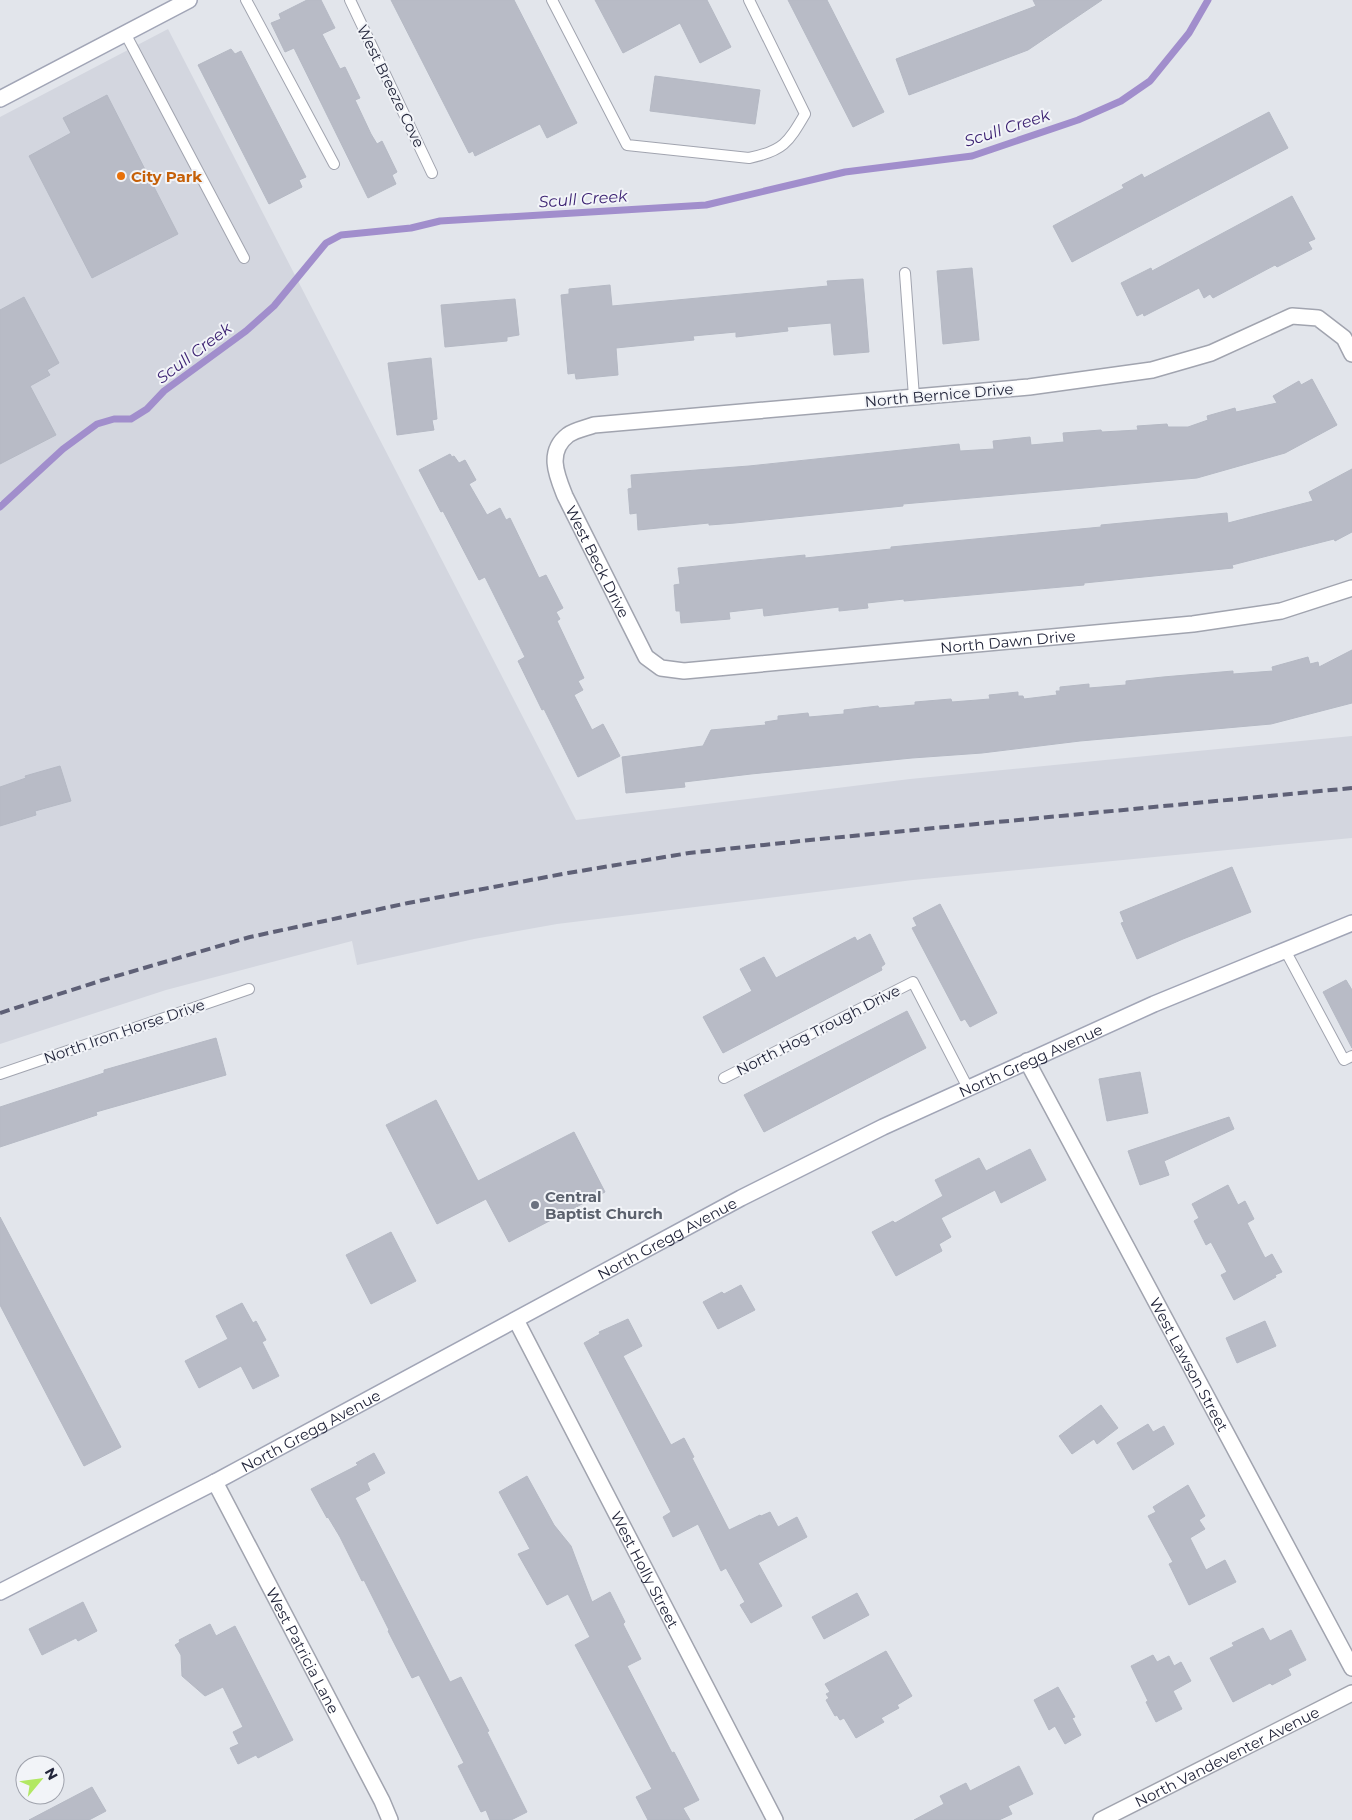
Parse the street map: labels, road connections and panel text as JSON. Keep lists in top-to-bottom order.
{
  "streets": {
    "street": [
      "North Bernice Drive",
      "West Beck Drive",
      "North Dawn Drive",
      "North Gregg Avenue",
      "West Lawson Street",
      "West Holly Street",
      "West Patricia Lane",
      "North Vandeventer Avenue"
    ],
    "lane": ["West Breeze Cove", "North Hog Trough Drive", "North Iron Horse Drive"]
  },
  "crossings": [
    ["North Bernice Drive", "West Beck Drive"],
    ["West Beck Drive", "North Dawn Drive"],
    ["North Hog Trough Drive", "North Gregg Avenue"],
    ["North Gregg Avenue", "West Lawson Street"],
    ["North Gregg Avenue", "West Holly Street"],
    ["North Gregg Avenue", "West Patricia Lane"]
  ],
  "water": ["Scull Creek"],
  "places": ["City Park", "Central Baptist Church"],
  "north": "top right"
}
